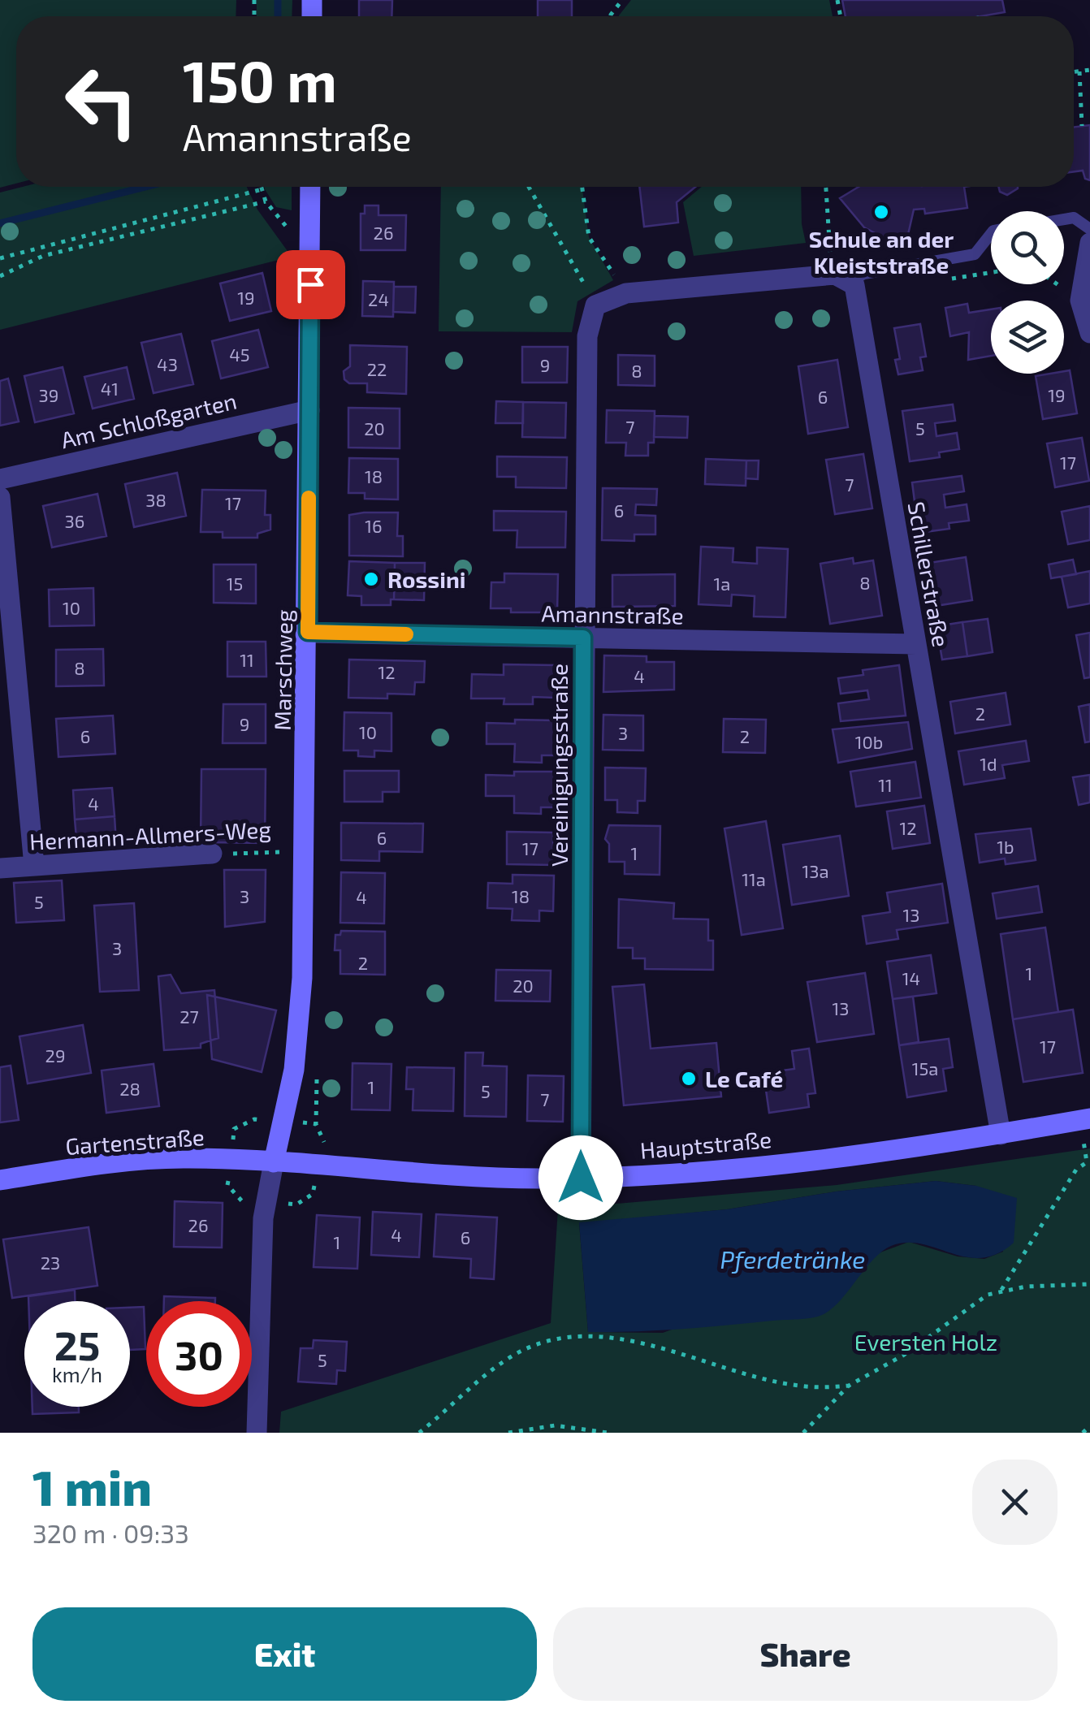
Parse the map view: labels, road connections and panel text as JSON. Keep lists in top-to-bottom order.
{
  "streets": {
    "street": [
      "Am Schloßgarten",
      "Schillerstraße",
      "Amannstraße",
      "Marschweg",
      "Vereinigungsstraße",
      "Hermann-Allmers-Weg",
      "Gartenstraße",
      "Hauptstraße"
    ]
  },
  "crossings": [
    ["Am Schloßgarten", "Marschweg"],
    ["Schillerstraße", "Amannstraße"],
    ["Schillerstraße", "Hauptstraße"],
    ["Amannstraße", "Marschweg"],
    ["Amannstraße", "Vereinigungsstraße"],
    ["Marschweg", "Hermann-Allmers-Weg"],
    ["Marschweg", "Gartenstraße"],
    ["Marschweg", "Hauptstraße"],
    ["Vereinigungsstraße", "Hauptstraße"],
    ["Gartenstraße", "Hauptstraße"]
  ],
  "water": ["Pferdetränke"],
  "parks": ["Eversten Holz"],
  "places": ["Schule an der Kleiststraße", "Rossini", "Le Café"],
  "house_numbers": [
    "26",
    "19",
    "24",
    "45",
    "43",
    "9",
    "22",
    "8",
    "41",
    "39",
    "19",
    "6",
    "7",
    "20",
    "5",
    "17",
    "18",
    "7",
    "38",
    "17",
    "6",
    "36",
    "16",
    "8",
    "15",
    "1a",
    "10",
    "11",
    "8",
    "12",
    "4",
    "2",
    "9",
    "10",
    "3",
    "6",
    "2",
    "10b",
    "1d",
    "11",
    "4",
    "12",
    "6",
    "1b",
    "17",
    "1",
    "13a",
    "11a",
    "3",
    "18",
    "4",
    "5",
    "13",
    "3",
    "2",
    "1",
    "14",
    "20",
    "13",
    "27",
    "17",
    "29",
    "15a",
    "1",
    "28",
    "5",
    "7",
    "26",
    "4",
    "6",
    "1",
    "23",
    "5"
  ],
  "page": {
    "turn": ["150 m", "Amannstraße"],
    "speed": "25 km/h",
    "limit": "30",
    "heading": ["1 min", "320 m · 09:33"],
    "buttons": ["Exit", "Share"]
  }
}
